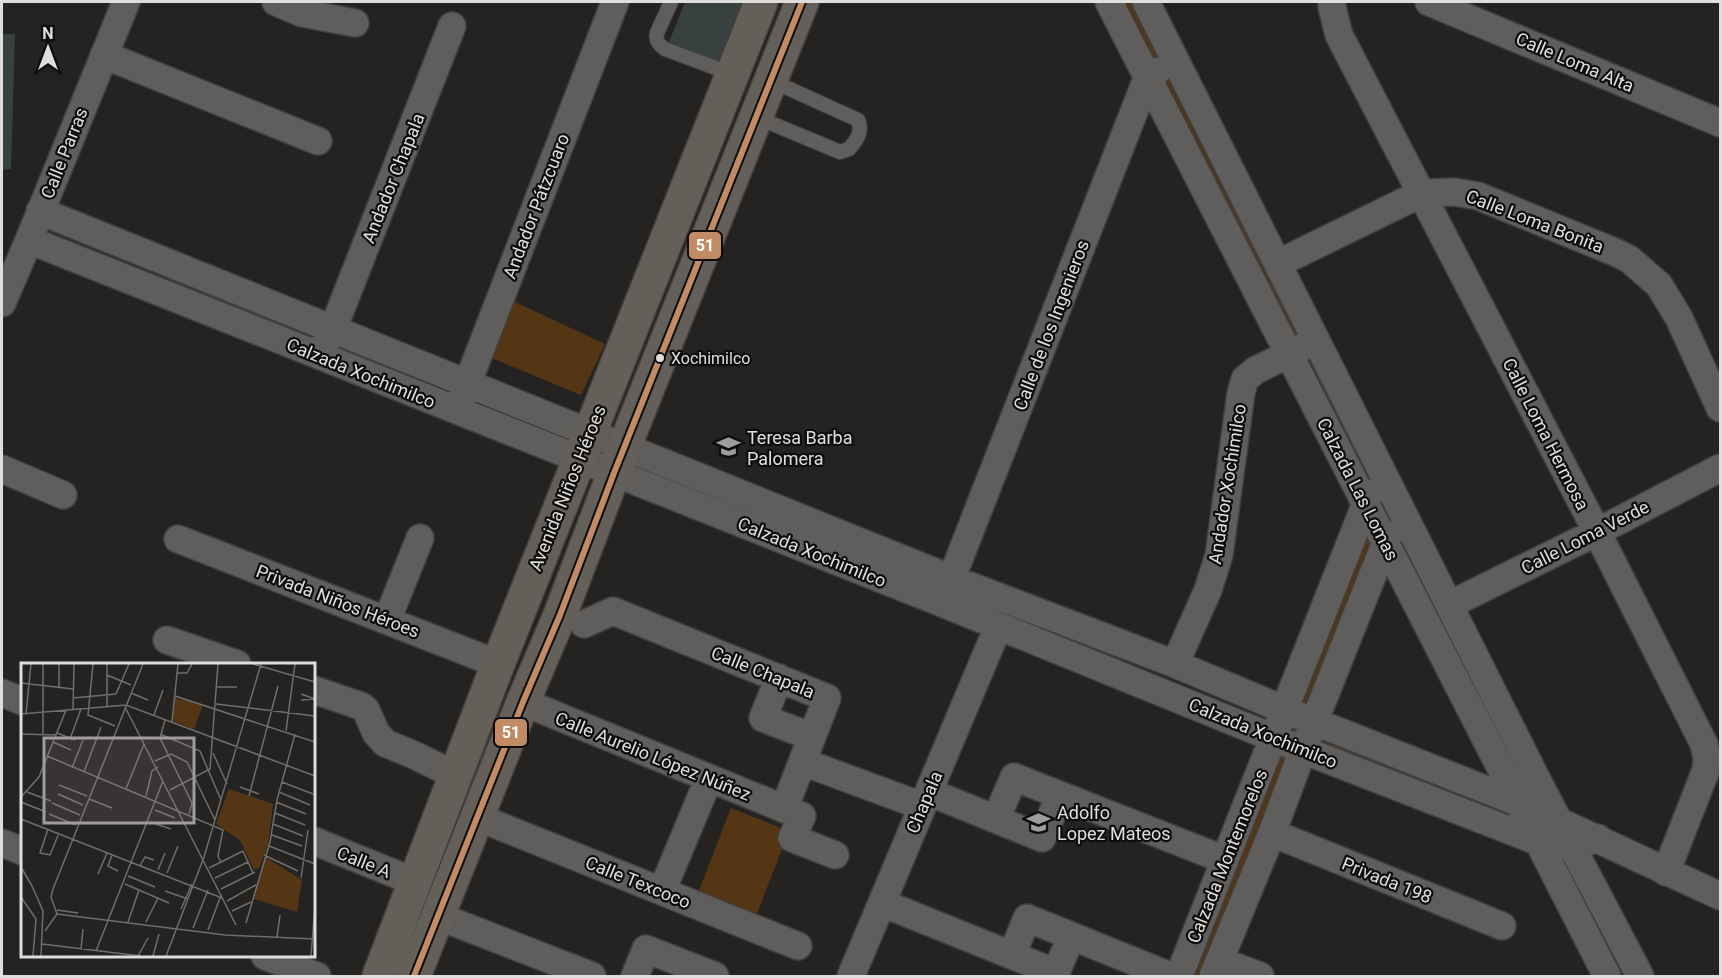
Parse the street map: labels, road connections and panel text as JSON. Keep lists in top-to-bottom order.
{
  "streets": {
    "main road": ["Avenida Niños Héroes"],
    "street": [
      "Calle Loma Alta",
      "Calle Parras",
      "Andador Chapala",
      "Andador Pátzcuaro",
      "Calle Loma Bonita",
      "Calle de los Ingenieros",
      "Calzada Xochimilco",
      "Calle Loma Hermosa",
      "Andador Xochimilco",
      "Calzada Las Lomas",
      "Calle Loma Verde",
      "Privada Niños Héroes",
      "Calle Chapala",
      "Calle Aurelio López Núñez",
      "Chapala",
      "Calzada Montemorelos",
      "Calle A",
      "Privada 198",
      "Calle Texcoco"
    ]
  },
  "crossings": [
    ["Calle Parras", "Calzada Xochimilco"],
    ["Andador Chapala", "Calzada Xochimilco"],
    ["Andador Pátzcuaro", "Calzada Xochimilco"],
    ["Calle Loma Bonita", "Calle Loma Hermosa"],
    ["Calle Loma Bonita", "Calzada Las Lomas"],
    ["Calle de los Ingenieros", "Calzada Xochimilco"],
    ["Calle de los Ingenieros", "Calzada Las Lomas"],
    ["Calzada Xochimilco", "Calle Loma Hermosa"],
    ["Calzada Xochimilco", "Andador Xochimilco"],
    ["Calzada Xochimilco", "Avenida Niños Héroes"],
    ["Calzada Xochimilco", "Calzada Las Lomas"],
    ["Calzada Xochimilco", "Chapala"],
    ["Calzada Xochimilco", "Calzada Montemorelos"],
    ["Calle Loma Hermosa", "Calle Loma Verde"],
    ["Andador Xochimilco", "Calzada Las Lomas"],
    ["Avenida Niños Héroes", "Privada Niños Héroes"],
    ["Avenida Niños Héroes", "Calle A"],
    ["Calzada Las Lomas", "Calle Loma Verde"],
    ["Calzada Las Lomas", "Calzada Montemorelos"],
    ["Calzada Montemorelos", "Privada 198"]
  ],
  "places": {
    "other": ["Xochimilco"],
    "school or university": ["Teresa Barba Palomera", "Adolfo Lopez Mateos"]
  },
  "lines": ["transit line 51"],
  "north": "top"
}
